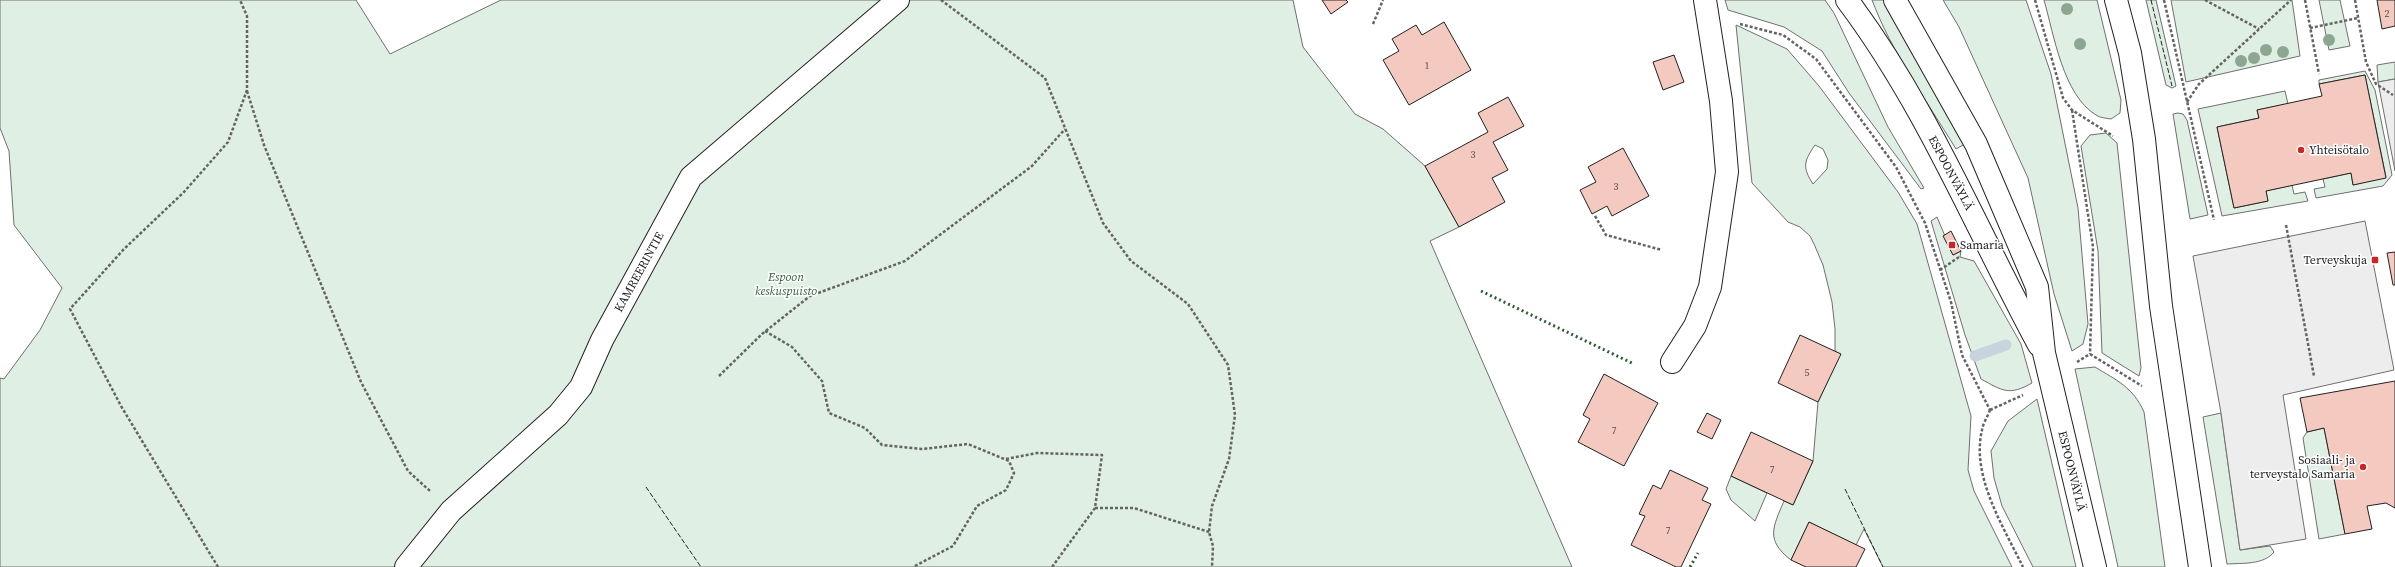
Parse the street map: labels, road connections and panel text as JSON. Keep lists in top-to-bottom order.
{
  "streets": {
    "street": ["ESPOONVÄYLÄ", "KAMREERINTIE"]
  },
  "parks": ["Espoon keskuspuisto"],
  "places": {
    "other": ["Yhteisötalo", "Sosiaali- ja terveystalo Samaria"],
    "transit": ["Samaria", "Terveyskuja"]
  },
  "house_numbers": [
    "2",
    "1",
    "3",
    "3",
    "5",
    "7",
    "7",
    "7"
  ]
}
